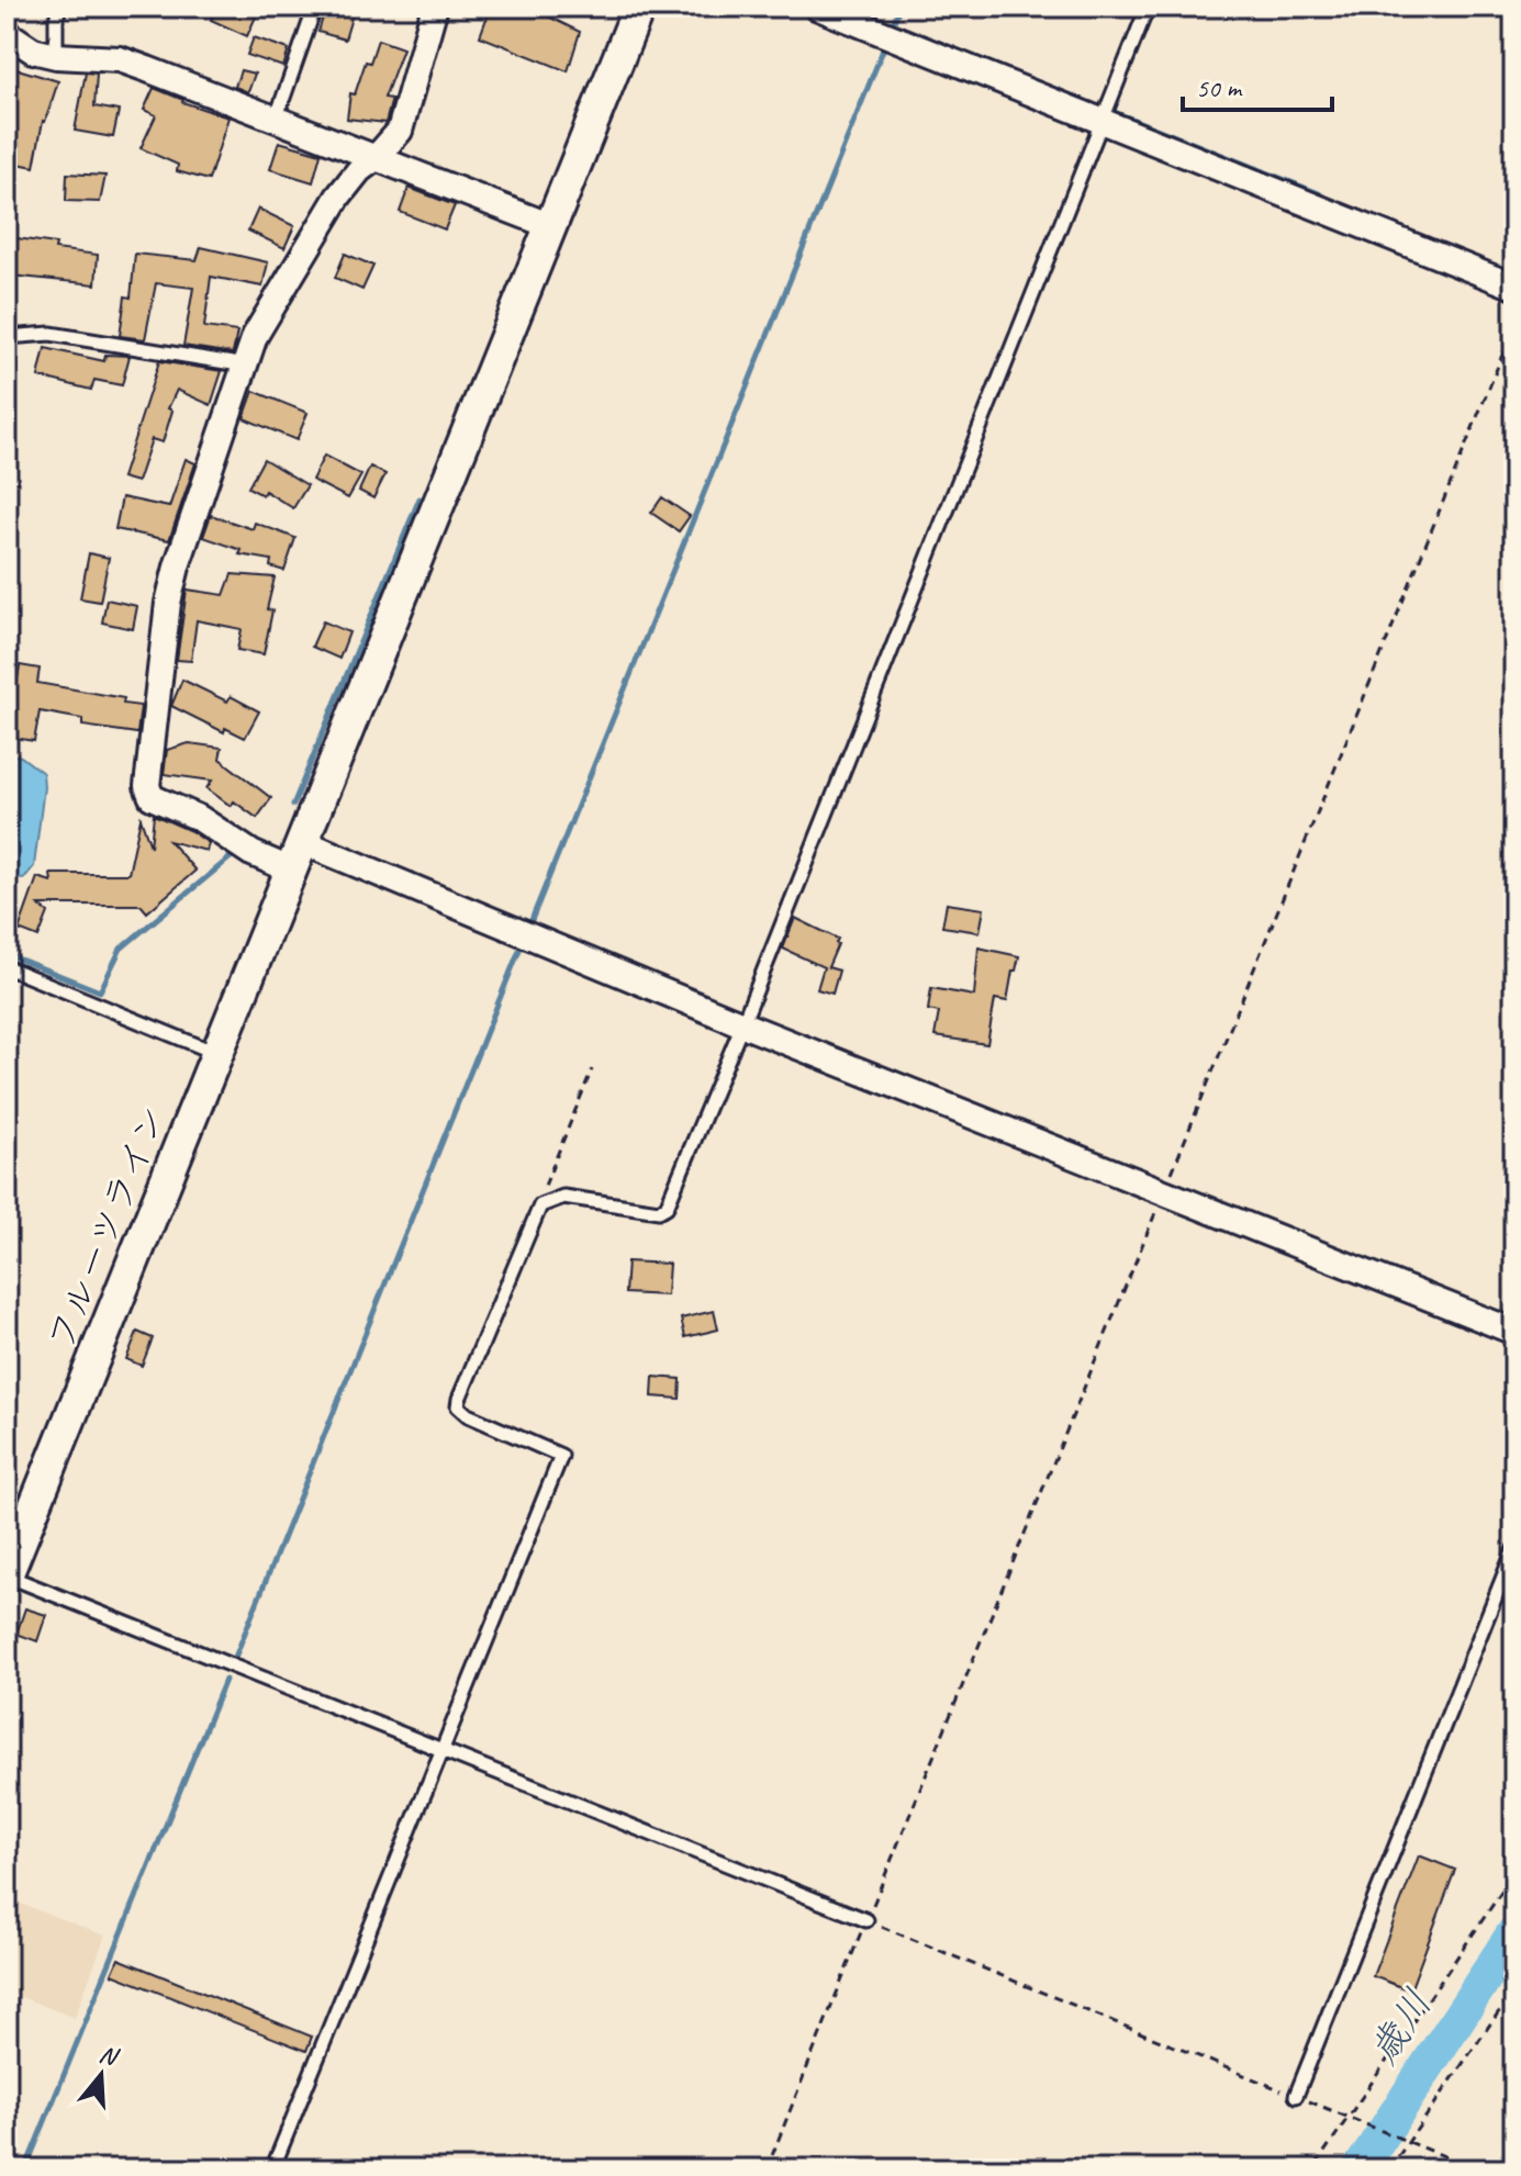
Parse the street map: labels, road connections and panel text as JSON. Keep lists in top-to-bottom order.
{
  "streets": {
    "street": ["フルーツライン"]
  },
  "water": ["歳川"],
  "scale_bar": "50 m",
  "north": "top"
}
